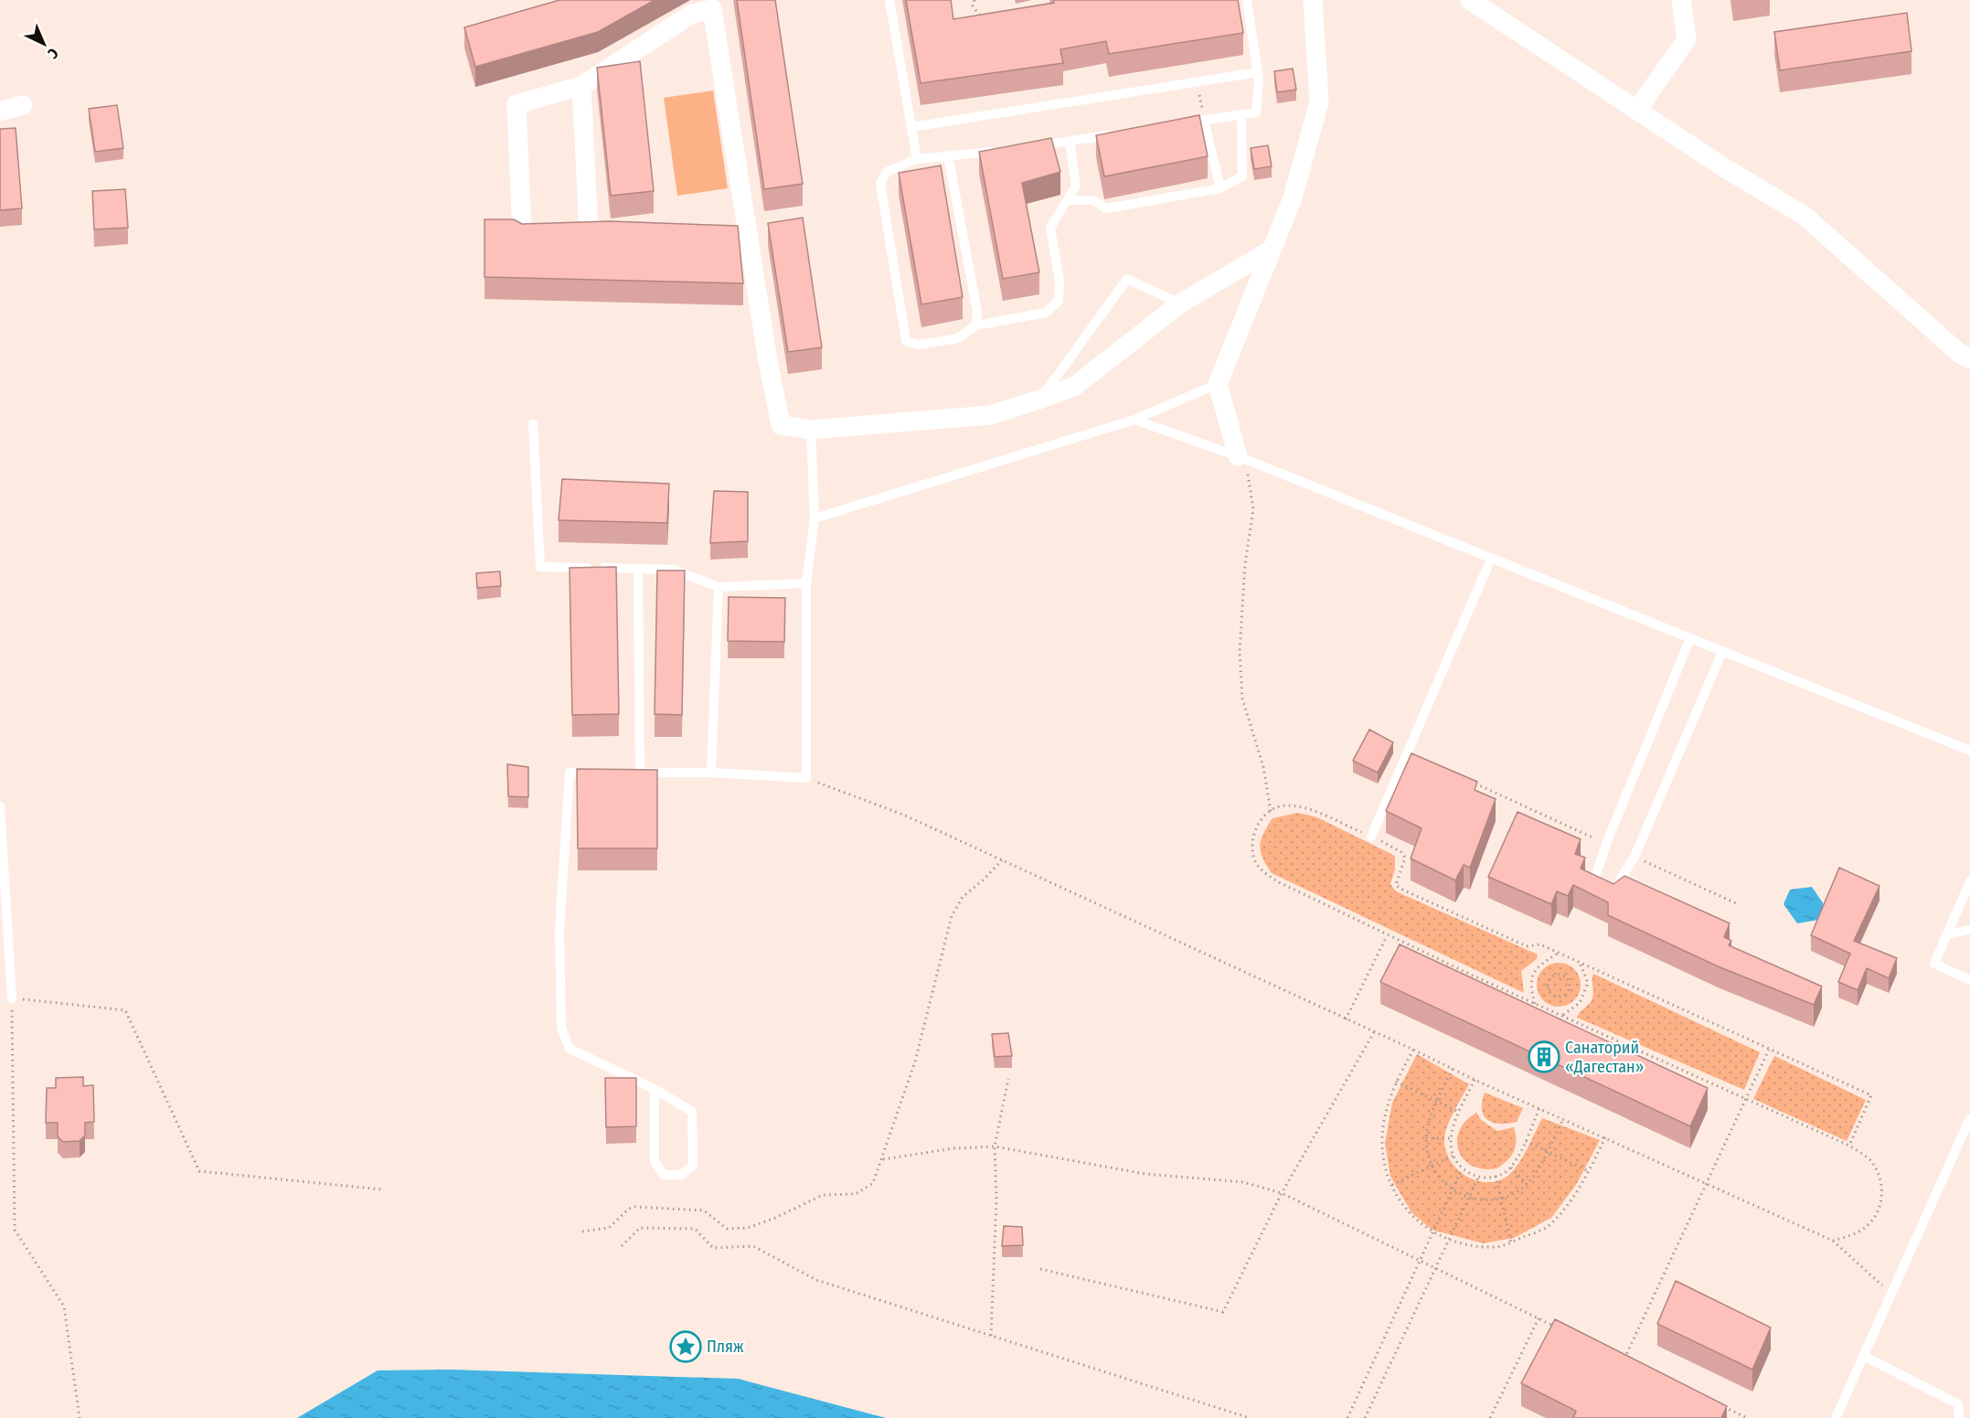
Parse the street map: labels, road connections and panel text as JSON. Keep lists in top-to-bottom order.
{
  "places": {
    "building": ["Санаторий «Дагестан»"],
    "place": ["Пляж"]
  },
  "north": "bottom right"
}
